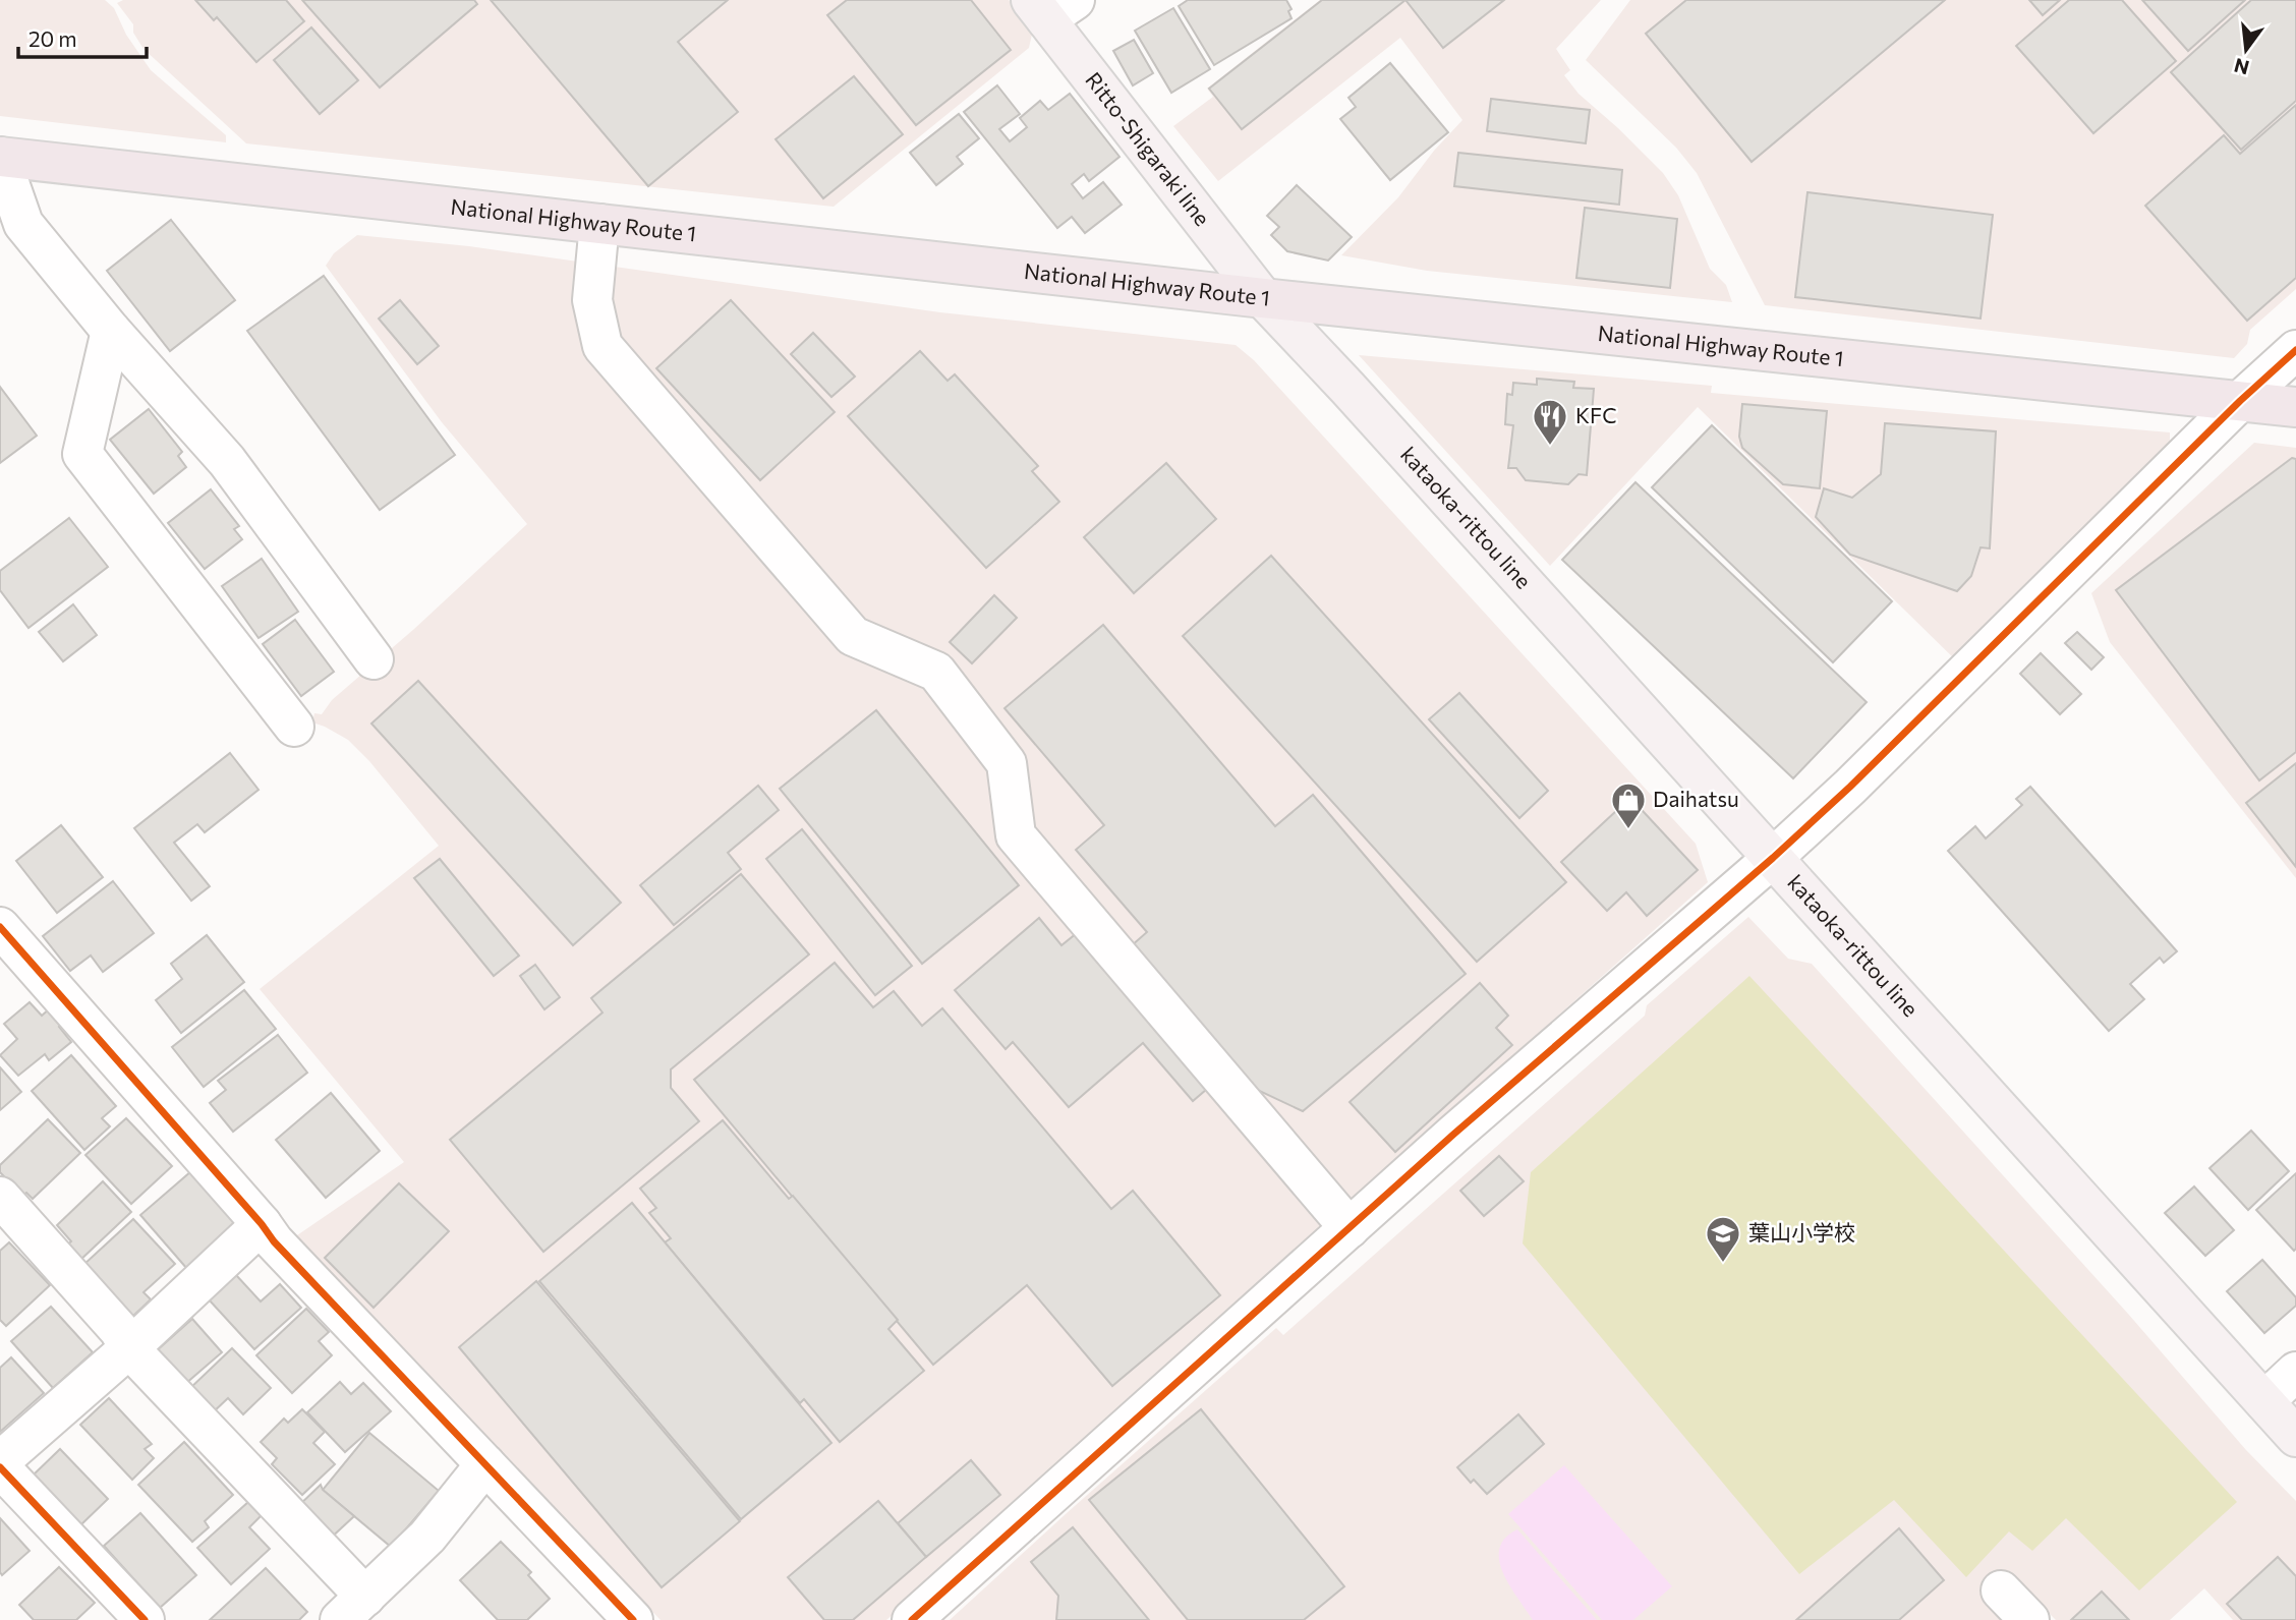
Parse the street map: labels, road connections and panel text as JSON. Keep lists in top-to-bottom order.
{
  "streets": {
    "highway": ["National Highway Route 1"],
    "main road": ["Ritto-Shigaraki line", "kataoka-rittou line"]
  },
  "crossings": [
    ["Ritto-Shigaraki line", "National Highway Route 1"],
    ["Ritto-Shigaraki line", "kataoka-rittou line"],
    ["National Highway Route 1", "kataoka-rittou line"]
  ],
  "places": {
    "restaurant": ["KFC"],
    "shop": ["Daihatsu"],
    "school or university": ["葉山小学校"]
  },
  "scale_bar": "20 m",
  "north": "bottom"
}
